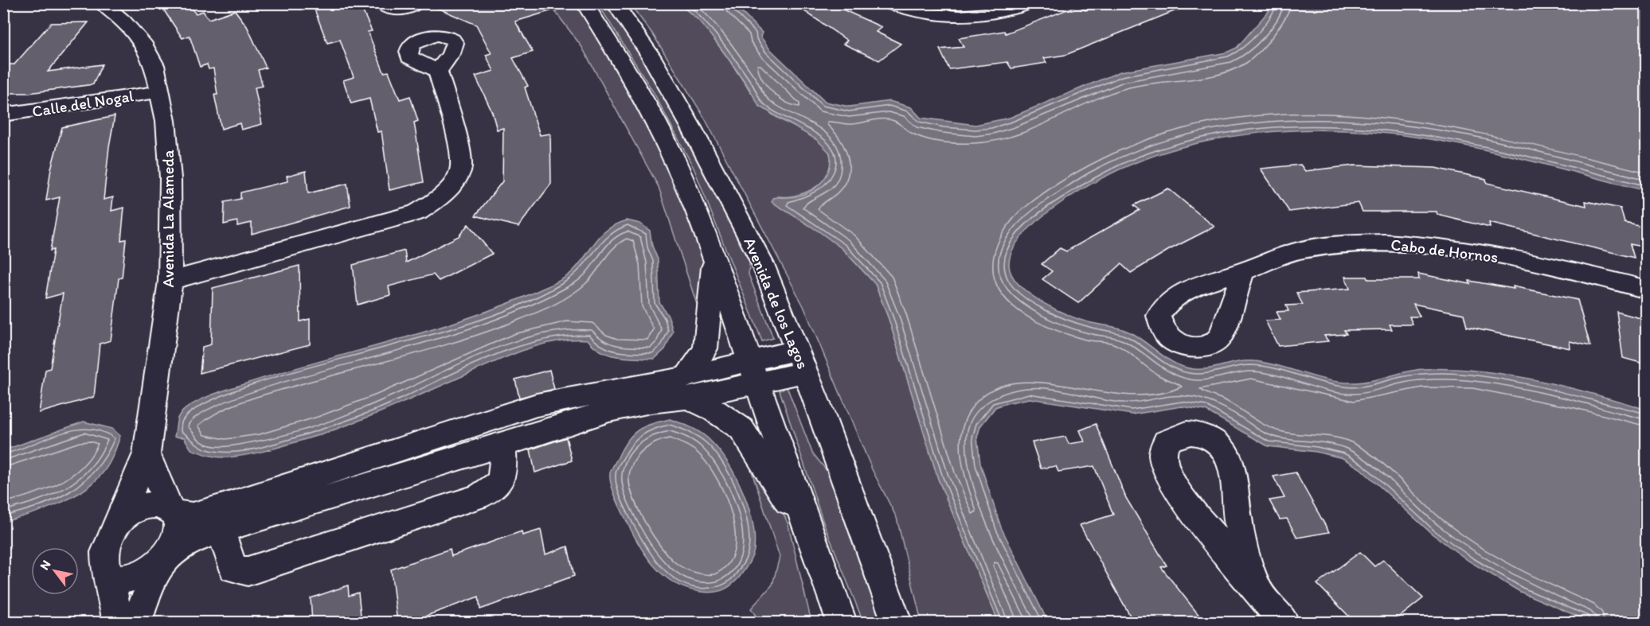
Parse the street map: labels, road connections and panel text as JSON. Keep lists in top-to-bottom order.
{
  "streets": {
    "street": [
      "Calle del Nogal",
      "Avenida La Alameda",
      "Cabo de Hornos",
      "Avenida de los Lagos"
    ]
  },
  "crossings": [
    ["Calle del Nogal", "Avenida La Alameda"]
  ],
  "north": "top left"
}
